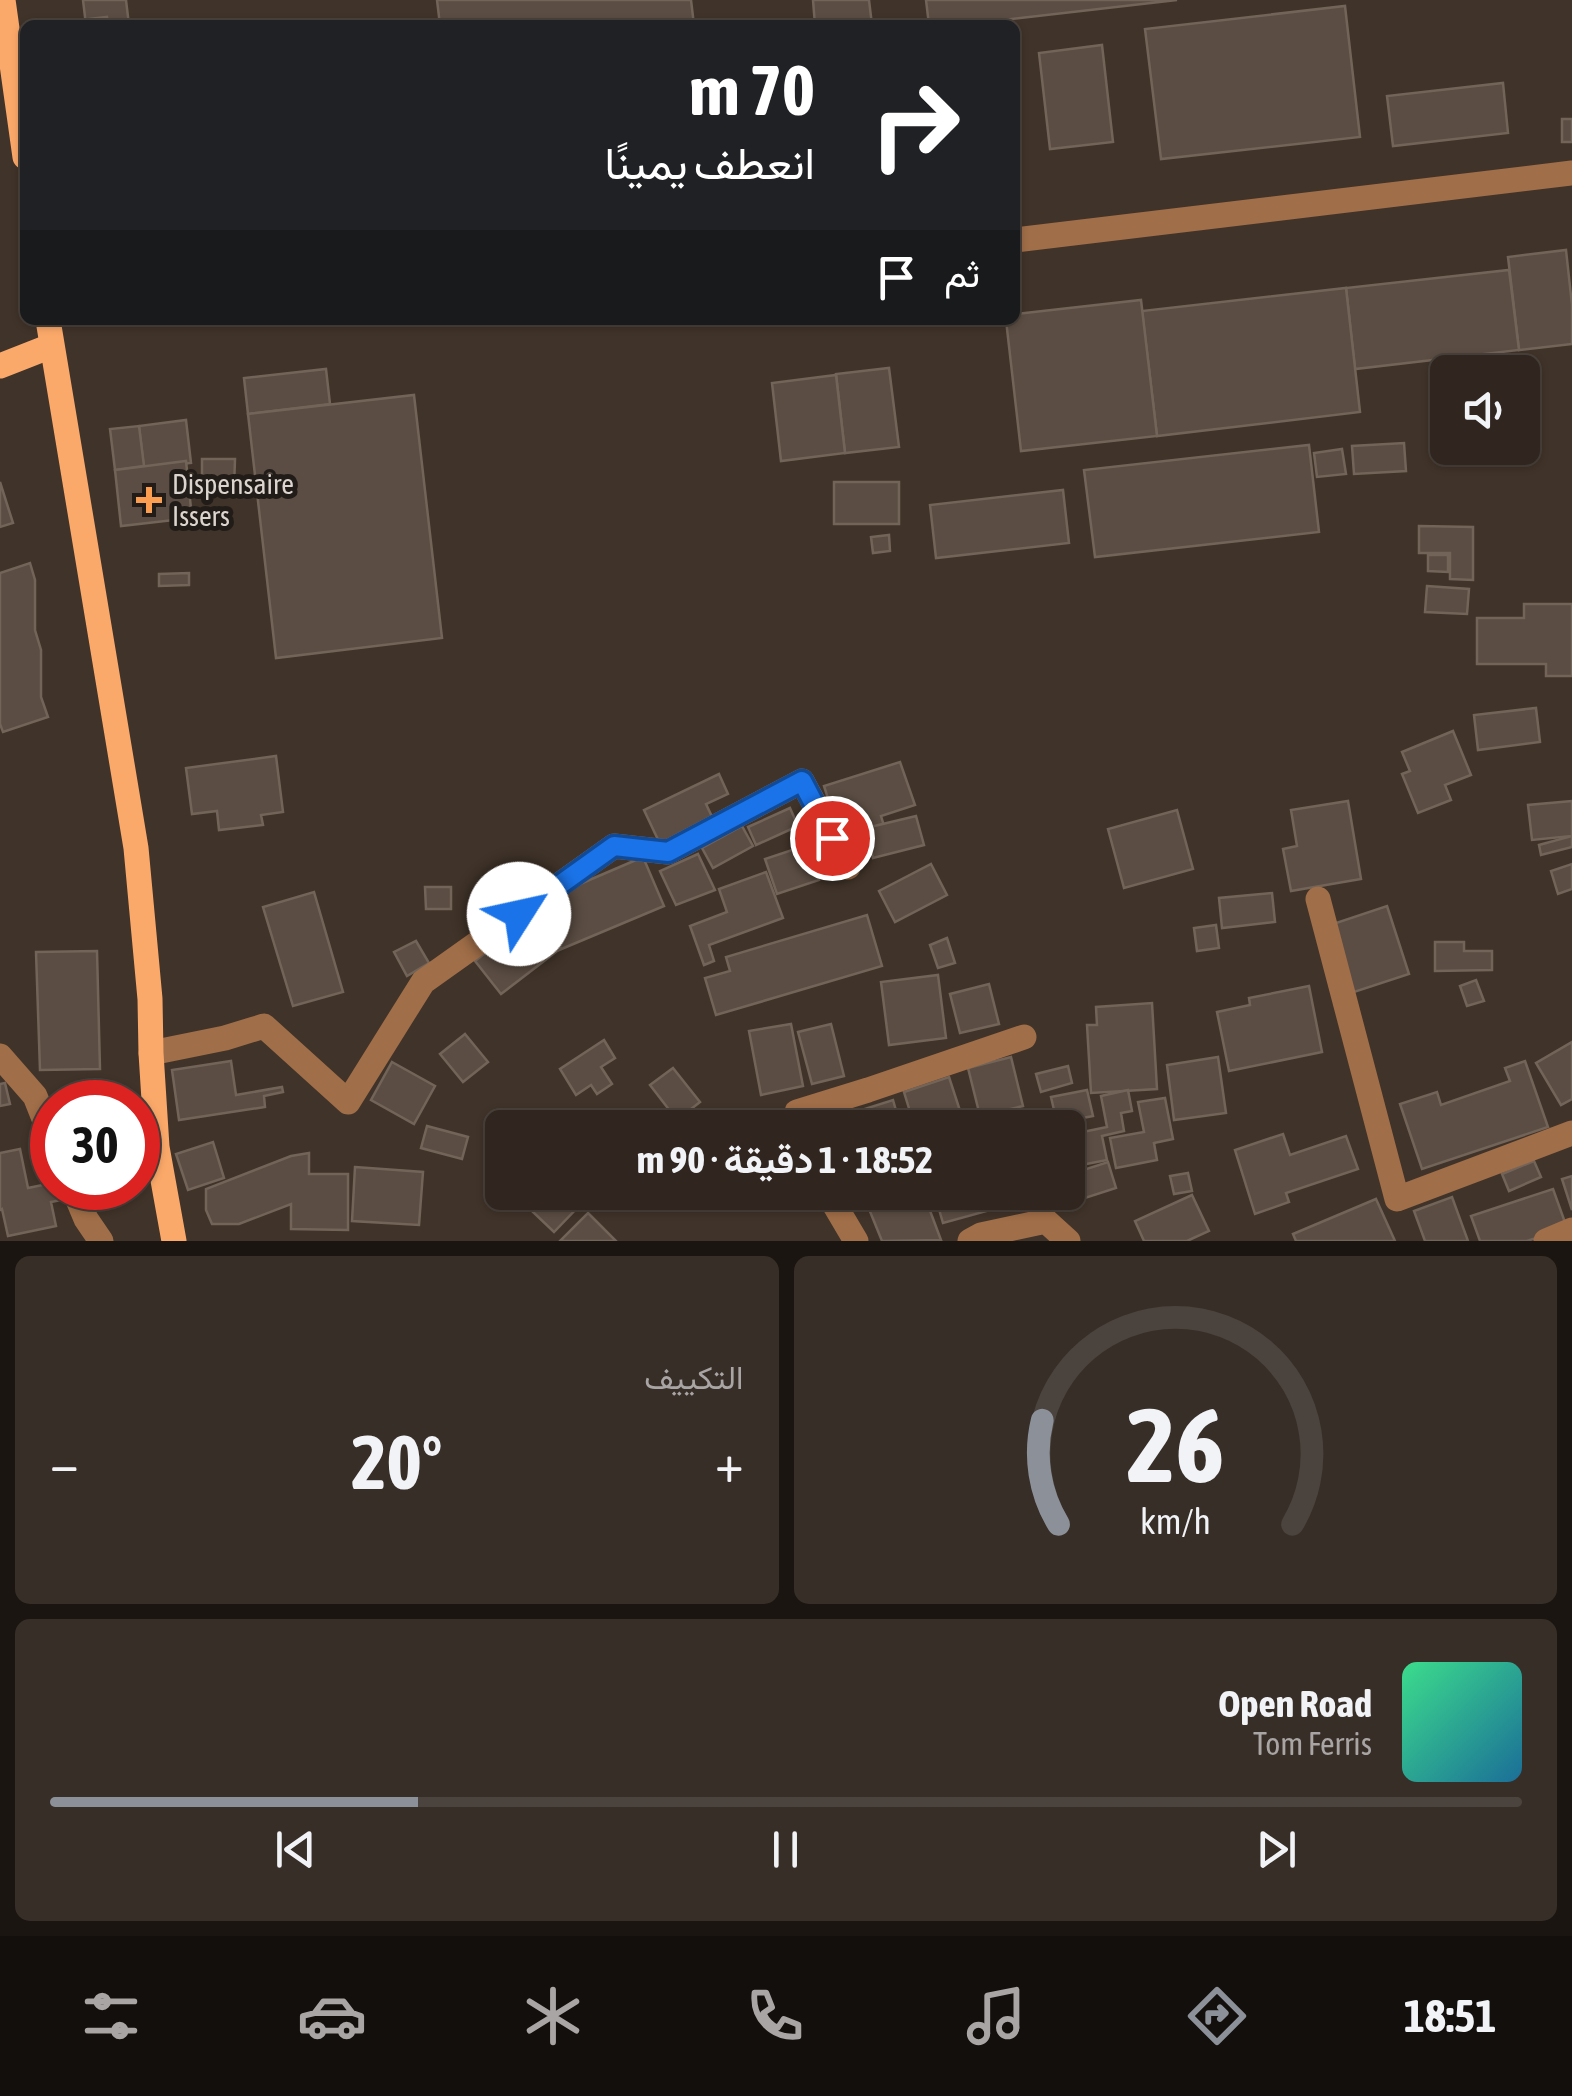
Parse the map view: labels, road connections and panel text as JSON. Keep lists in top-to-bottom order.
{
  "places": {
    "health": ["Dispensaire Issers"]
  },
  "page": {
    "turn": ["70 m", "انعطف يمينًا"],
    "then": "ثم",
    "limit": "30",
    "trip": "18:52 · 1 دقيقة · 90 m",
    "tile": "التكييف",
    "heat": ["−", "20°", "+"],
    "song": ["Open Road", "Tom Ferris"],
    "tabs": "18:51",
    "gauge": ["26", "km/h"]
  }
}
